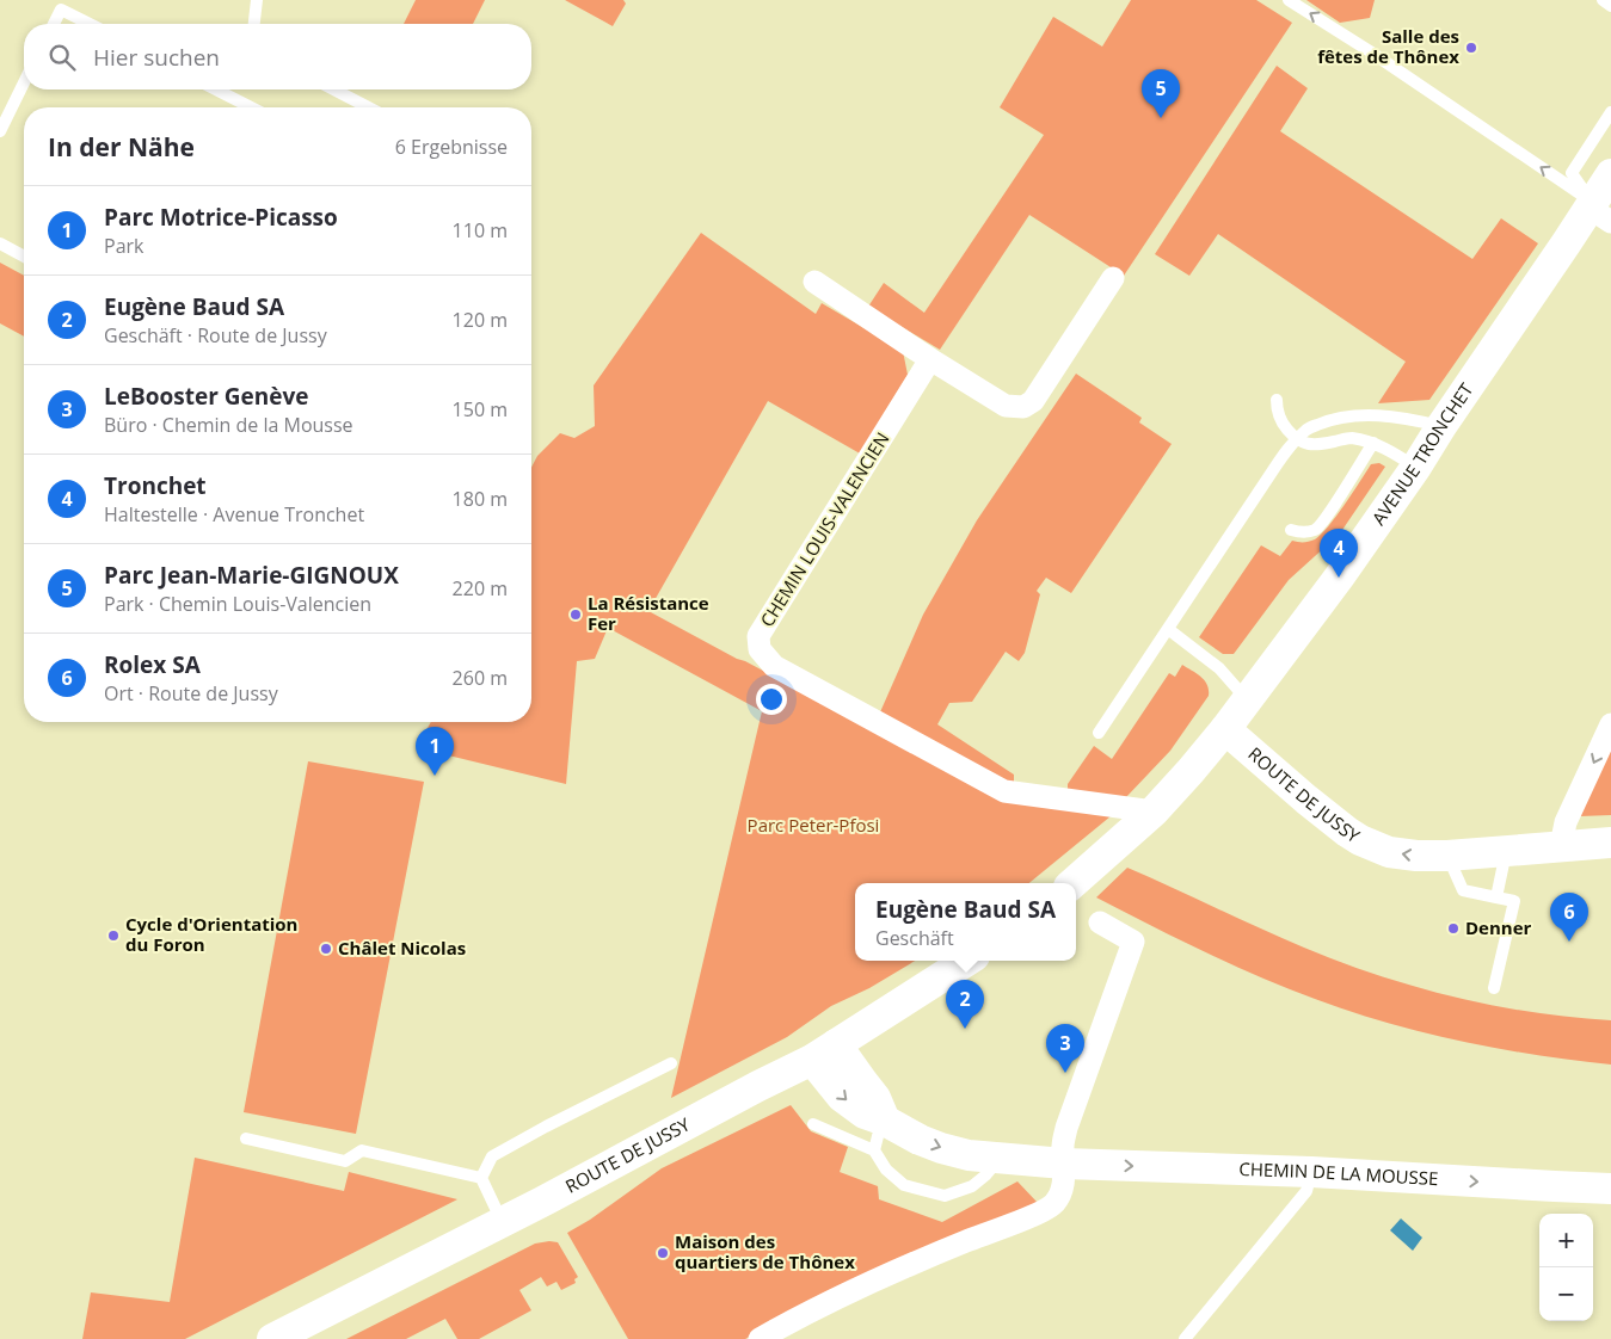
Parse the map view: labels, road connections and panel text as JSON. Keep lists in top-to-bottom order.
{
  "streets": {
    "main road": ["AVENUE TRONCHET", "ROUTE DE JUSSY", "CHEMIN DE LA MOUSSE"],
    "street": ["CHEMIN LOUIS-VALENCIEN"]
  },
  "crossings": [
    ["AVENUE TRONCHET", "ROUTE DE JUSSY"],
    ["ROUTE DE JUSSY", "CHEMIN DE LA MOUSSE"]
  ],
  "one_way": ["CHEMIN DE LA MOUSSE"],
  "parks": ["Parc Peter-Pfosi"],
  "places": [
    "Salle des fêtes de Thônex",
    "La Résistance Fer",
    "Denner",
    "Cycle d'Orientation du Foron",
    "Châlet Nicolas",
    "Maison des quartiers de Thônex"
  ],
  "page": {
    "search": "Hier suchen",
    "pins": [
      "5",
      "4",
      "1",
      "6",
      "2",
      "3"
    ],
    "heading": ["In der Nähe", "6 Ergebnisse"],
    "list": [
      {
        "mark": "1",
        "name": "Parc Motrice-Picasso",
        "note": "Park",
        "value": "110 m"
      },
      {
        "mark": "2",
        "name": "Eugène Baud SA",
        "note": "Geschäft · Route de Jussy",
        "value": "120 m"
      },
      {
        "mark": "3",
        "name": "LeBooster Genève",
        "note": "Büro · Chemin de la Mousse",
        "value": "150 m"
      },
      {
        "mark": "4",
        "name": "Tronchet",
        "note": "Haltestelle · Avenue Tronchet",
        "value": "180 m"
      },
      {
        "mark": "5",
        "name": "Parc Jean-Marie-GIGNOUX",
        "note": "Park · Chemin Louis-Valencien",
        "value": "220 m"
      },
      {
        "mark": "6",
        "name": "Rolex SA",
        "note": "Ort · Route de Jussy",
        "value": "260 m"
      }
    ],
    "popup": ["Eugène Baud SA", "Geschäft"],
    "map_buttons": ["+", "−"]
  }
}
